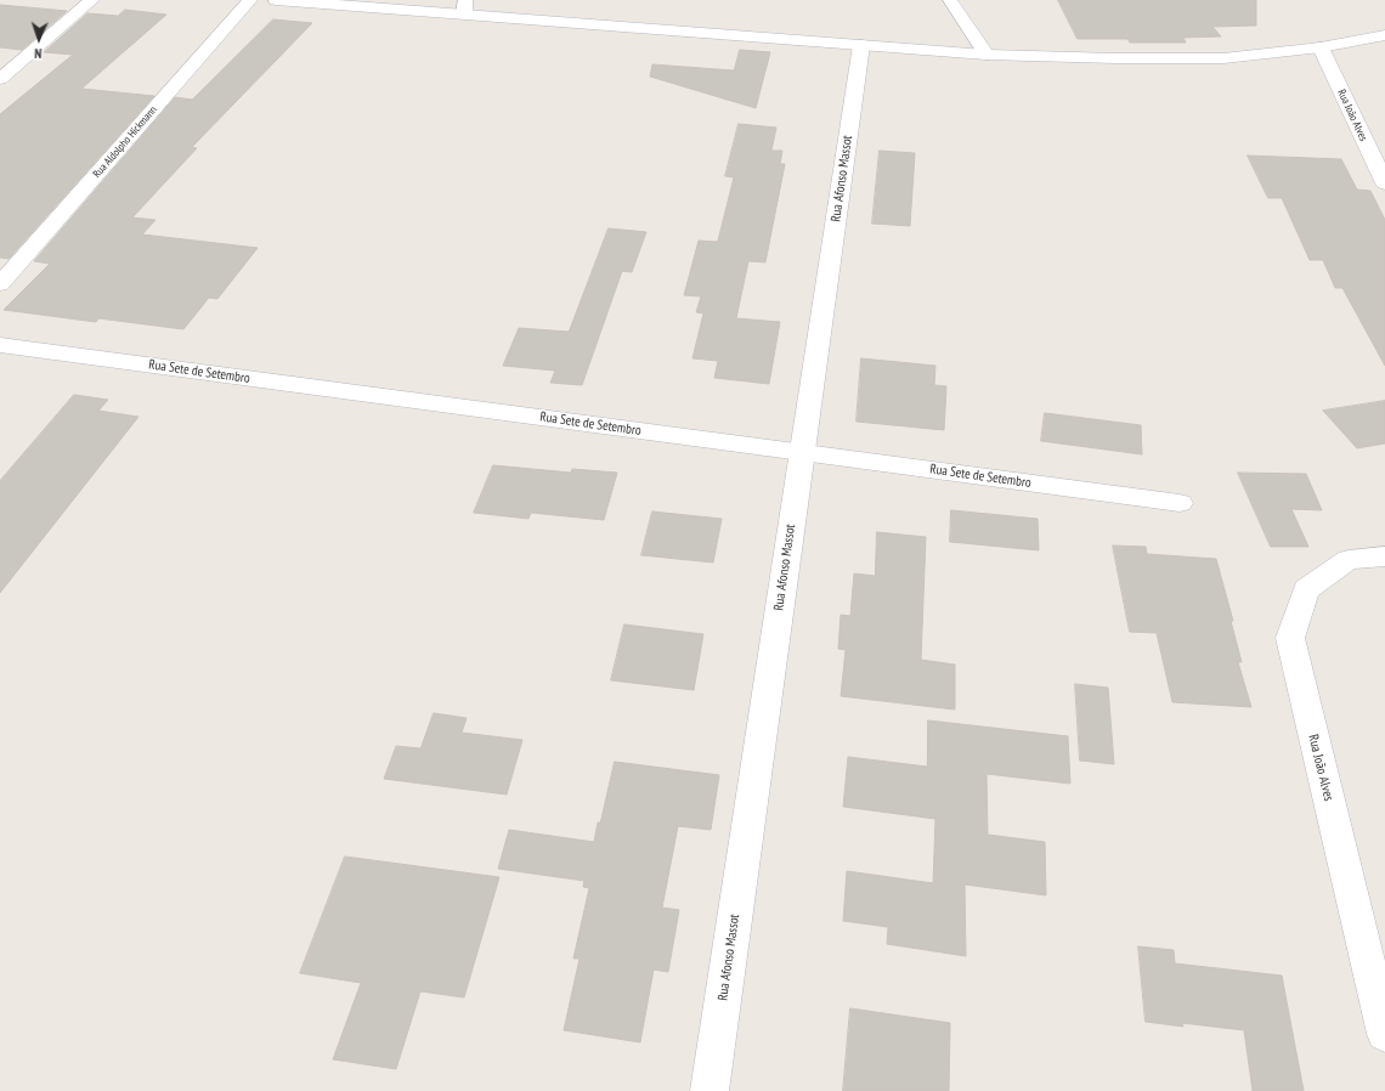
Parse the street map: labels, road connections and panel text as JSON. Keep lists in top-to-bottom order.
{
  "streets": {
    "street": [
      "Rua João Alves",
      "Rua Aldolpho Hickmann",
      "Rua Afonso Massot",
      "Rua Sete de Setembro"
    ]
  },
  "crossings": [
    ["Rua Afonso Massot", "Rua Sete de Setembro"]
  ],
  "north": "bottom"
}
